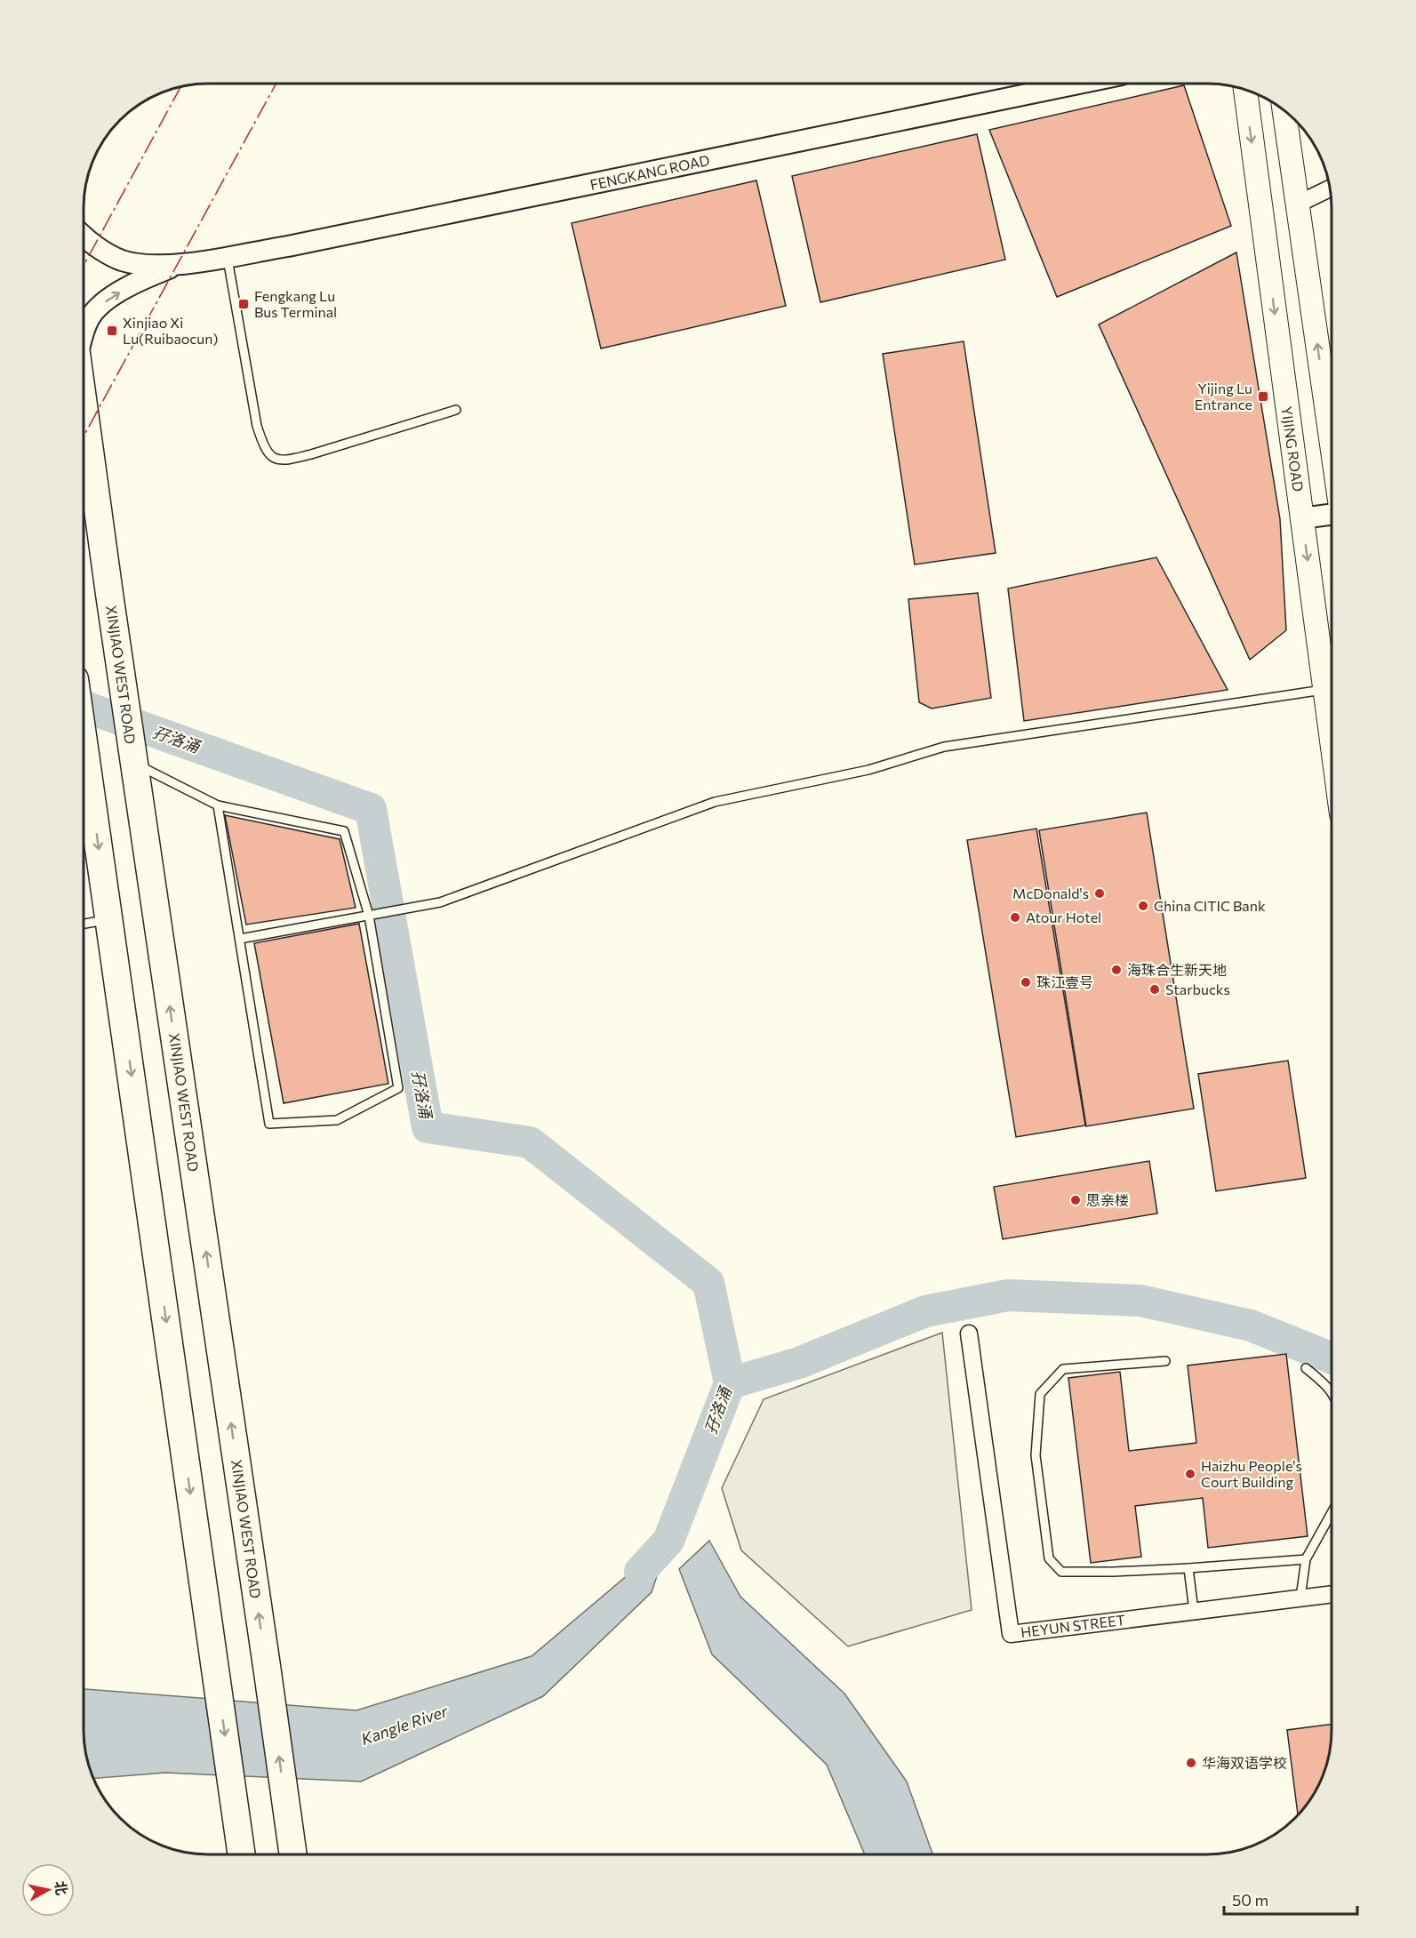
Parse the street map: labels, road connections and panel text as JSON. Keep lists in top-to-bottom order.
{
  "streets": {
    "highway": ["XINJIAO WEST ROAD"],
    "main road": ["YIJING ROAD"],
    "street": ["FENGKANG ROAD", "HEYUN STREET"]
  },
  "water": ["孖洛涌", "Kangle River"],
  "places": {
    "transit": ["Fengkang Lu Bus Terminal", "Xinjiao Xi Lu(Ruibaocun)", "Yijing Lu Entrance"],
    "other": [
      "McDonald's",
      "China CITIC Bank",
      "Atour Hotel",
      "海珠合生新天地",
      "珠江壹号",
      "Starbucks",
      "思亲楼",
      "Haizhu People's Court Building",
      "华海双语学校"
    ]
  },
  "scale_bar": "50 m",
  "north": "right"
}
